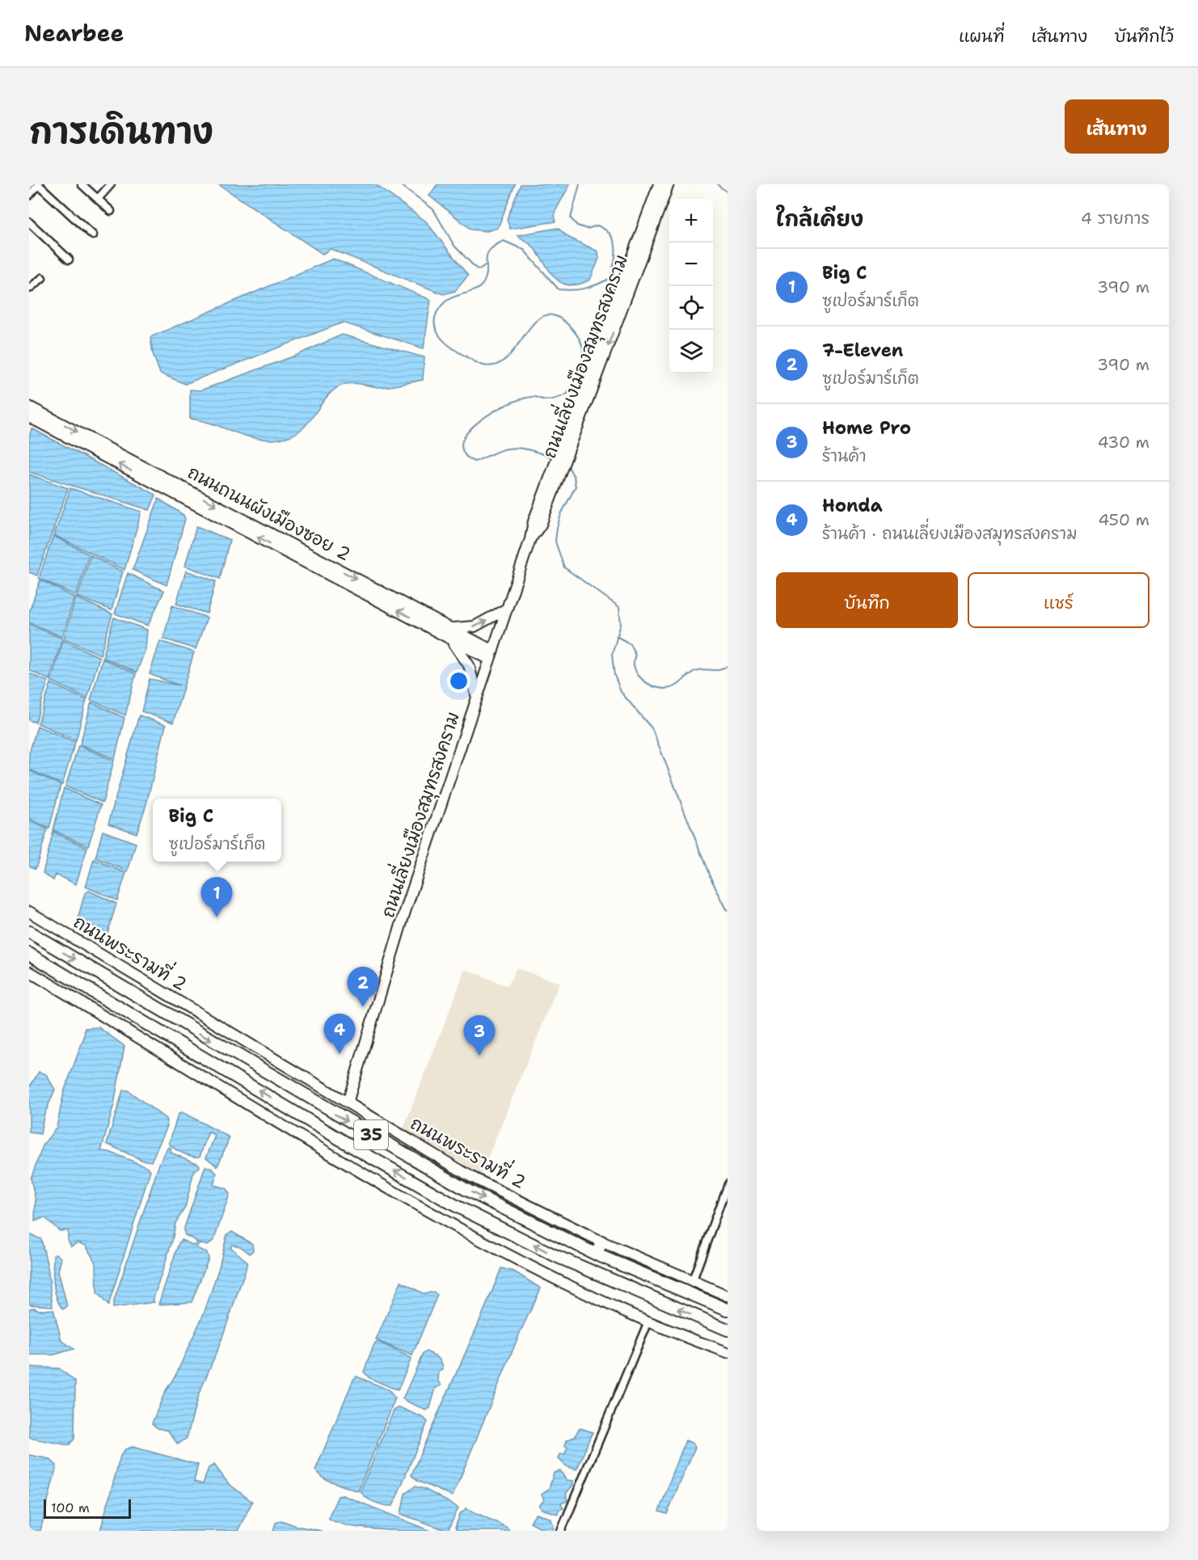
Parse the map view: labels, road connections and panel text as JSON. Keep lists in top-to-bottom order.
{
  "streets": {
    "highway": ["ถนนพระรามที่ 2", "35"],
    "main road": ["ถนนเลี่ยงเมืองสมุทรสงคราม", "ถนนถนนผังเมืองซอย 2"]
  },
  "crossings": [
    ["ถนนเลี่ยงเมืองสมุทรสงคราม", "ถนนถนนผังเมืองซอย 2"],
    ["ถนนเลี่ยงเมืองสมุทรสงคราม", "ถนนพระรามที่ 2"]
  ],
  "scale_bar": "100 m",
  "page": {
    "header": "Nearbee",
    "nav": ["แผนที่", "เส้นทาง", "บันทึกไว้"],
    "title": "การเดินทาง",
    "buttons": [
      "เส้นทาง",
      ["บันทึก", "แชร์"]
    ],
    "heading": ["ใกล้เคียง", "4 รายการ"],
    "map_buttons": ["+", "−"],
    "list": [
      {
        "mark": "1",
        "name": "Big C",
        "note": "ซูเปอร์มาร์เก็ต",
        "value": "390 m"
      },
      {
        "mark": "2",
        "name": "7-Eleven",
        "note": "ซูเปอร์มาร์เก็ต",
        "value": "390 m"
      },
      {
        "mark": "3",
        "name": "Home Pro",
        "note": "ร้านค้า",
        "value": "430 m"
      },
      {
        "mark": "4",
        "name": "Honda",
        "note": "ร้านค้า · ถนนเลี่ยงเมืองสมุทรสงคราม",
        "value": "450 m"
      }
    ],
    "popup": ["Big C", "ซูเปอร์มาร์เก็ต"],
    "pins": [
      "1",
      "2",
      "4",
      "3"
    ],
    "scale": "100 m"
  }
}
